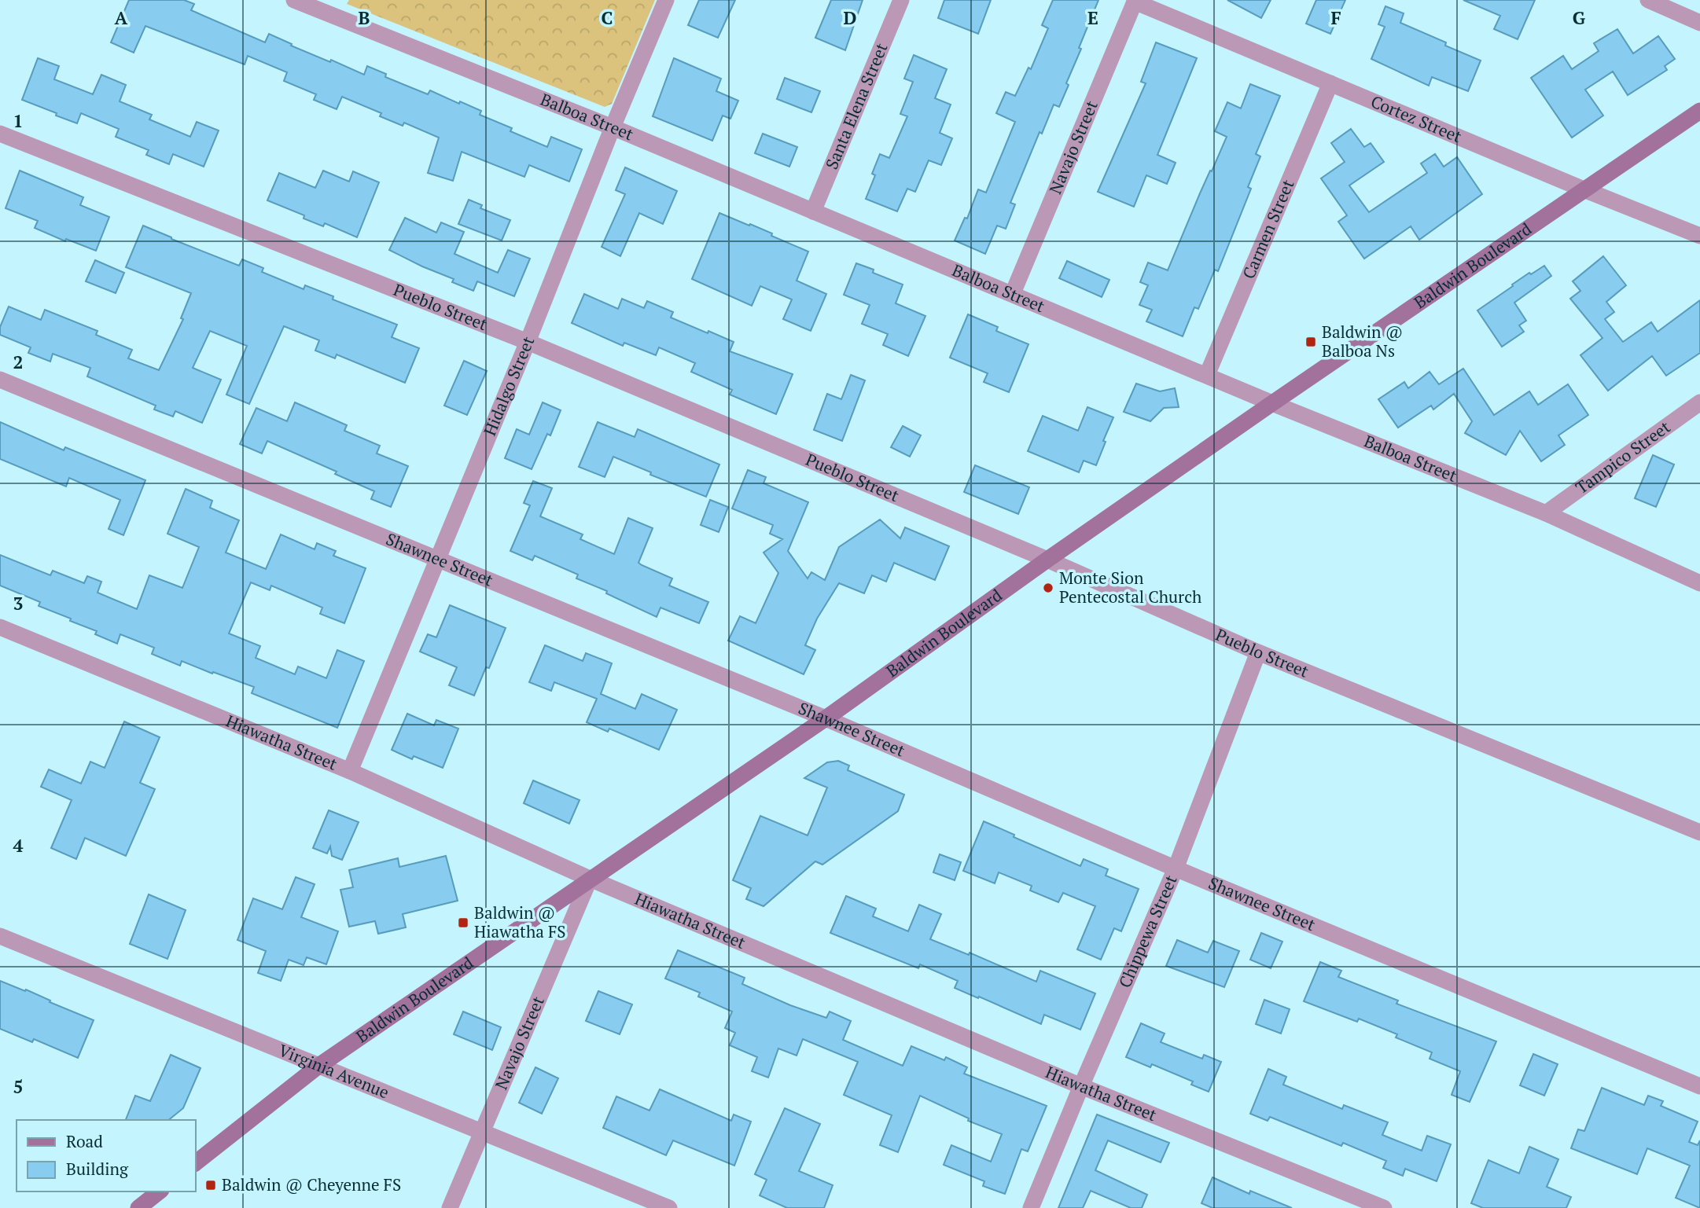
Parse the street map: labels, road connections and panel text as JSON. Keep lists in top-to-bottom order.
{
  "streets": {
    "main road": ["Baldwin Boulevard"],
    "street": [
      "Santa Elena Street",
      "Balboa Street",
      "Cortez Street",
      "Navajo Street",
      "Carmen Street",
      "Pueblo Street",
      "Hidalgo Street",
      "Tampico Street",
      "Shawnee Street",
      "Hiawatha Street",
      "Chippewa Street",
      "Virginia Avenue"
    ]
  },
  "crossings": [
    ["Santa Elena Street", "Balboa Street"],
    ["Balboa Street", "Navajo Street"],
    ["Balboa Street", "Carmen Street"],
    ["Balboa Street", "Baldwin Boulevard"],
    ["Balboa Street", "Hidalgo Street"],
    ["Balboa Street", "Tampico Street"],
    ["Cortez Street", "Navajo Street"],
    ["Cortez Street", "Carmen Street"],
    ["Cortez Street", "Baldwin Boulevard"],
    ["Navajo Street", "Baldwin Boulevard"],
    ["Navajo Street", "Hiawatha Street"],
    ["Navajo Street", "Virginia Avenue"],
    ["Baldwin Boulevard", "Pueblo Street"],
    ["Baldwin Boulevard", "Shawnee Street"],
    ["Baldwin Boulevard", "Hiawatha Street"],
    ["Baldwin Boulevard", "Virginia Avenue"],
    ["Pueblo Street", "Hidalgo Street"],
    ["Pueblo Street", "Chippewa Street"],
    ["Hidalgo Street", "Shawnee Street"],
    ["Hidalgo Street", "Hiawatha Street"],
    ["Shawnee Street", "Chippewa Street"],
    ["Hiawatha Street", "Chippewa Street"]
  ],
  "places": {
    "transit": ["Baldwin @ Balboa Ns", "Baldwin @ Hiawatha FS", "Baldwin @ Cheyenne FS"],
    "other": ["Monte Sion Pentecostal Church"]
  },
  "legend": ["Road", "Building"],
  "grid": {
    "columns": [
      "A",
      "B",
      "C",
      "D",
      "E",
      "F",
      "G"
    ],
    "rows": [
      "1",
      "2",
      "3",
      "4",
      "5"
    ]
  }
}
